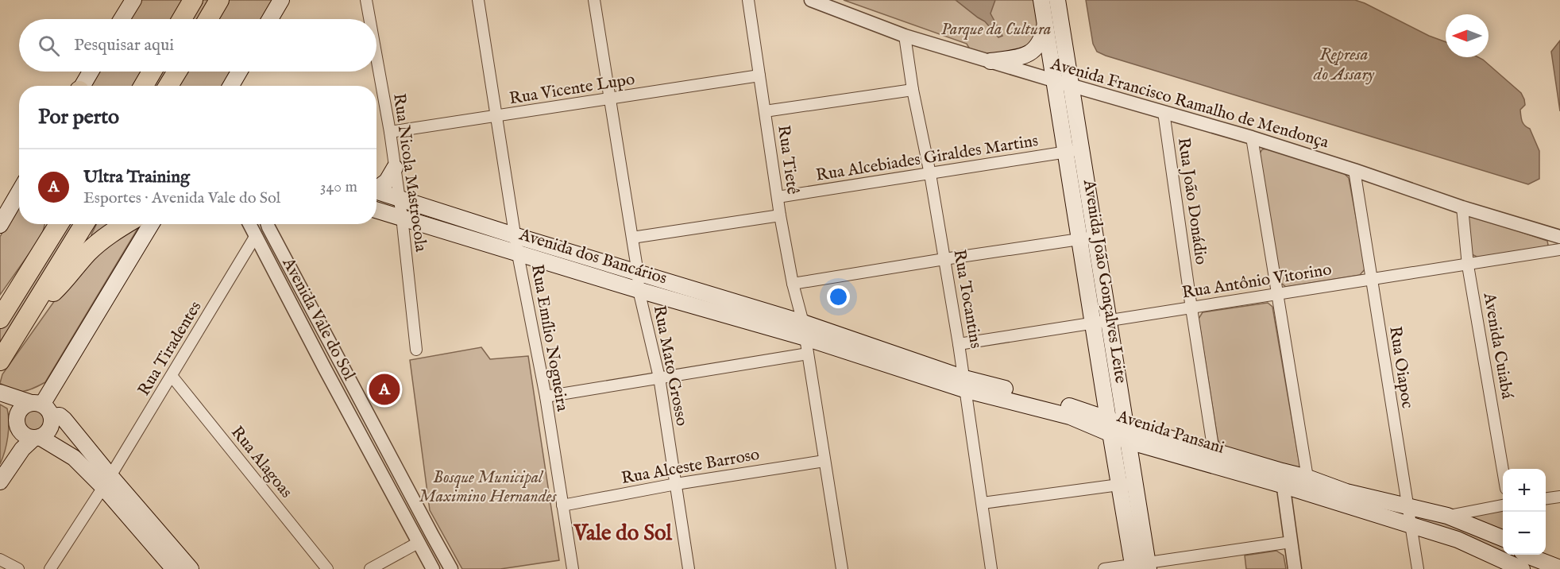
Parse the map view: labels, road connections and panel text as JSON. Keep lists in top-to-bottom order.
{
  "streets": {
    "main road": ["Avenida dos Bancários", "Avenida João Gonçalves Leite", "Avenida Pansani"],
    "street": [
      "Rua Vicente Lupo",
      "Avenida Francisco Ramalho de Mendonça",
      "Rua Alcebiades Giraldes Martins",
      "Rua Tietê",
      "Rua Nicola Mastrocola",
      "Rua João Donádio",
      "Rua Antônio Vitorino",
      "Rua Tocantins",
      "Avenida Vale do Sol",
      "Rua Emílio Nogueira",
      "Avenida Cuiabá",
      "Rua Tiradentes",
      "Rua Mato Grosso",
      "Rua Oiapoc",
      "Rua Alagoas",
      "Rua Alceste Barroso"
    ]
  },
  "crossings": [
    ["Rua Vicente Lupo", "Rua Tietê"],
    ["Rua Vicente Lupo", "Rua Nicola Mastrocola"],
    ["Rua Vicente Lupo", "Rua Emílio Nogueira"],
    ["Rua Vicente Lupo", "Rua Mato Grosso"],
    ["Avenida Francisco Ramalho de Mendonça", "Rua João Donádio"],
    ["Avenida Francisco Ramalho de Mendonça", "Avenida João Gonçalves Leite"],
    ["Avenida Francisco Ramalho de Mendonça", "Rua Tocantins"],
    ["Avenida Francisco Ramalho de Mendonça", "Avenida Cuiabá"],
    ["Avenida Francisco Ramalho de Mendonça", "Rua Oiapoc"],
    ["Rua Alcebiades Giraldes Martins", "Rua Tietê"],
    ["Rua Alcebiades Giraldes Martins", "Avenida João Gonçalves Leite"],
    ["Rua Alcebiades Giraldes Martins", "Rua Tocantins"],
    ["Rua Tietê", "Avenida dos Bancários"],
    ["Rua Tietê", "Avenida Pansani"],
    ["Rua Tietê", "Rua Alceste Barroso"],
    ["Rua Nicola Mastrocola", "Avenida dos Bancários"],
    ["Rua João Donádio", "Rua Antônio Vitorino"],
    ["Rua João Donádio", "Avenida Pansani"],
    ["Avenida dos Bancários", "Rua Emílio Nogueira"],
    ["Avenida dos Bancários", "Rua Mato Grosso"],
    ["Avenida dos Bancários", "Avenida Pansani"],
    ["Rua Antônio Vitorino", "Avenida João Gonçalves Leite"],
    ["Rua Antônio Vitorino", "Rua Tocantins"],
    ["Rua Antônio Vitorino", "Avenida Cuiabá"],
    ["Rua Antônio Vitorino", "Rua Oiapoc"],
    ["Avenida João Gonçalves Leite", "Avenida Pansani"],
    ["Rua Tocantins", "Avenida Pansani"],
    ["Avenida Vale do Sol", "Rua Tiradentes"],
    ["Rua Emílio Nogueira", "Rua Alceste Barroso"],
    ["Rua Tiradentes", "Rua Alagoas"],
    ["Rua Mato Grosso", "Rua Alceste Barroso"],
    ["Rua Oiapoc", "Avenida Pansani"]
  ],
  "districts": ["Vale do Sol"],
  "water": ["Represa do Assary"],
  "parks": ["Parque da Cultura", "Bosque Municipal Maximino Hernandes"],
  "north": "left",
  "page": {
    "search": "Pesquisar aqui",
    "heading": "Por perto",
    "list": [
      {
        "mark": "A",
        "name": "Ultra Training",
        "note": "Esportes · Avenida Vale do Sol",
        "value": "340 m"
      }
    ],
    "pins": "A",
    "map_buttons": ["+", "−"]
  }
}
